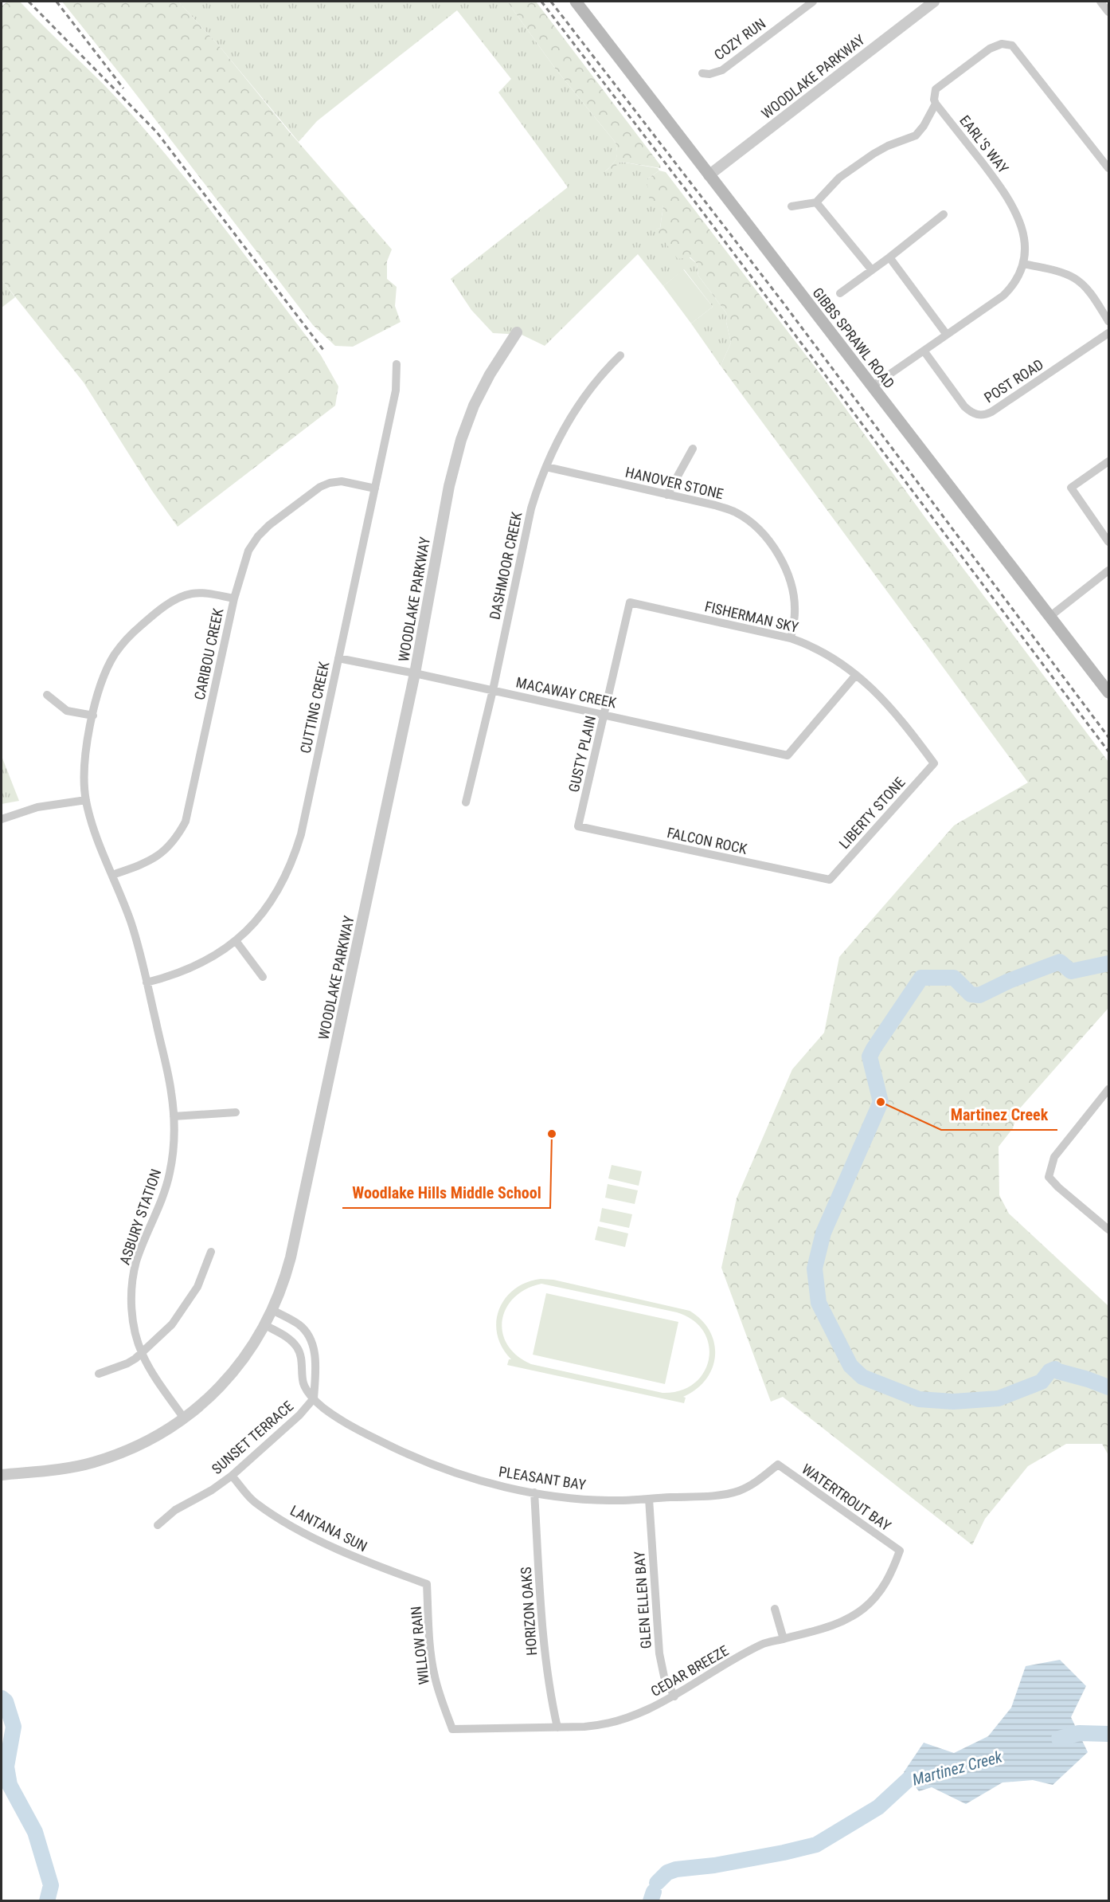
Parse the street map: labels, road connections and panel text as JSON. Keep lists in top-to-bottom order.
{
  "streets": {
    "main road": ["GIBBS SPRAWL ROAD"],
    "street": [
      "COZY RUN",
      "WOODLAKE PARKWAY",
      "EARL'S WAY",
      "POST ROAD",
      "HANOVER STONE",
      "DASHMOOR CREEK",
      "FISHERMAN SKY",
      "CARIBOU CREEK",
      "MACAWAY CREEK",
      "CUTTING CREEK",
      "GUSTY PLAIN",
      "LIBERTY STONE",
      "FALCON ROCK",
      "ASBURY STATION",
      "SUNSET TERRACE",
      "PLEASANT BAY",
      "WATERTROUT BAY",
      "LANTANA SUN",
      "GLEN ELLEN BAY",
      "HORIZON OAKS",
      "WILLOW RAIN",
      "CEDAR BREEZE"
    ]
  },
  "crossings": [
    ["WOODLAKE PARKWAY", "GIBBS SPRAWL ROAD"],
    ["WOODLAKE PARKWAY", "MACAWAY CREEK"],
    ["WOODLAKE PARKWAY", "ASBURY STATION"],
    ["WOODLAKE PARKWAY", "PLEASANT BAY"],
    ["EARL'S WAY", "GIBBS SPRAWL ROAD"],
    ["EARL'S WAY", "POST ROAD"],
    ["HANOVER STONE", "DASHMOOR CREEK"],
    ["HANOVER STONE", "FISHERMAN SKY"],
    ["DASHMOOR CREEK", "MACAWAY CREEK"],
    ["FISHERMAN SKY", "MACAWAY CREEK"],
    ["FISHERMAN SKY", "GUSTY PLAIN"],
    ["FISHERMAN SKY", "LIBERTY STONE"],
    ["CARIBOU CREEK", "CUTTING CREEK"],
    ["CARIBOU CREEK", "ASBURY STATION"],
    ["MACAWAY CREEK", "CUTTING CREEK"],
    ["MACAWAY CREEK", "GUSTY PLAIN"],
    ["CUTTING CREEK", "ASBURY STATION"],
    ["GUSTY PLAIN", "FALCON ROCK"],
    ["LIBERTY STONE", "FALCON ROCK"],
    ["SUNSET TERRACE", "PLEASANT BAY"],
    ["SUNSET TERRACE", "LANTANA SUN"],
    ["PLEASANT BAY", "WATERTROUT BAY"],
    ["PLEASANT BAY", "GLEN ELLEN BAY"],
    ["PLEASANT BAY", "HORIZON OAKS"],
    ["WATERTROUT BAY", "CEDAR BREEZE"],
    ["LANTANA SUN", "WILLOW RAIN"],
    ["GLEN ELLEN BAY", "CEDAR BREEZE"],
    ["HORIZON OAKS", "CEDAR BREEZE"],
    ["WILLOW RAIN", "CEDAR BREEZE"]
  ],
  "water": ["Martinez Creek"],
  "places": ["Martinez Creek", "Woodlake Hills Middle School"]
}
